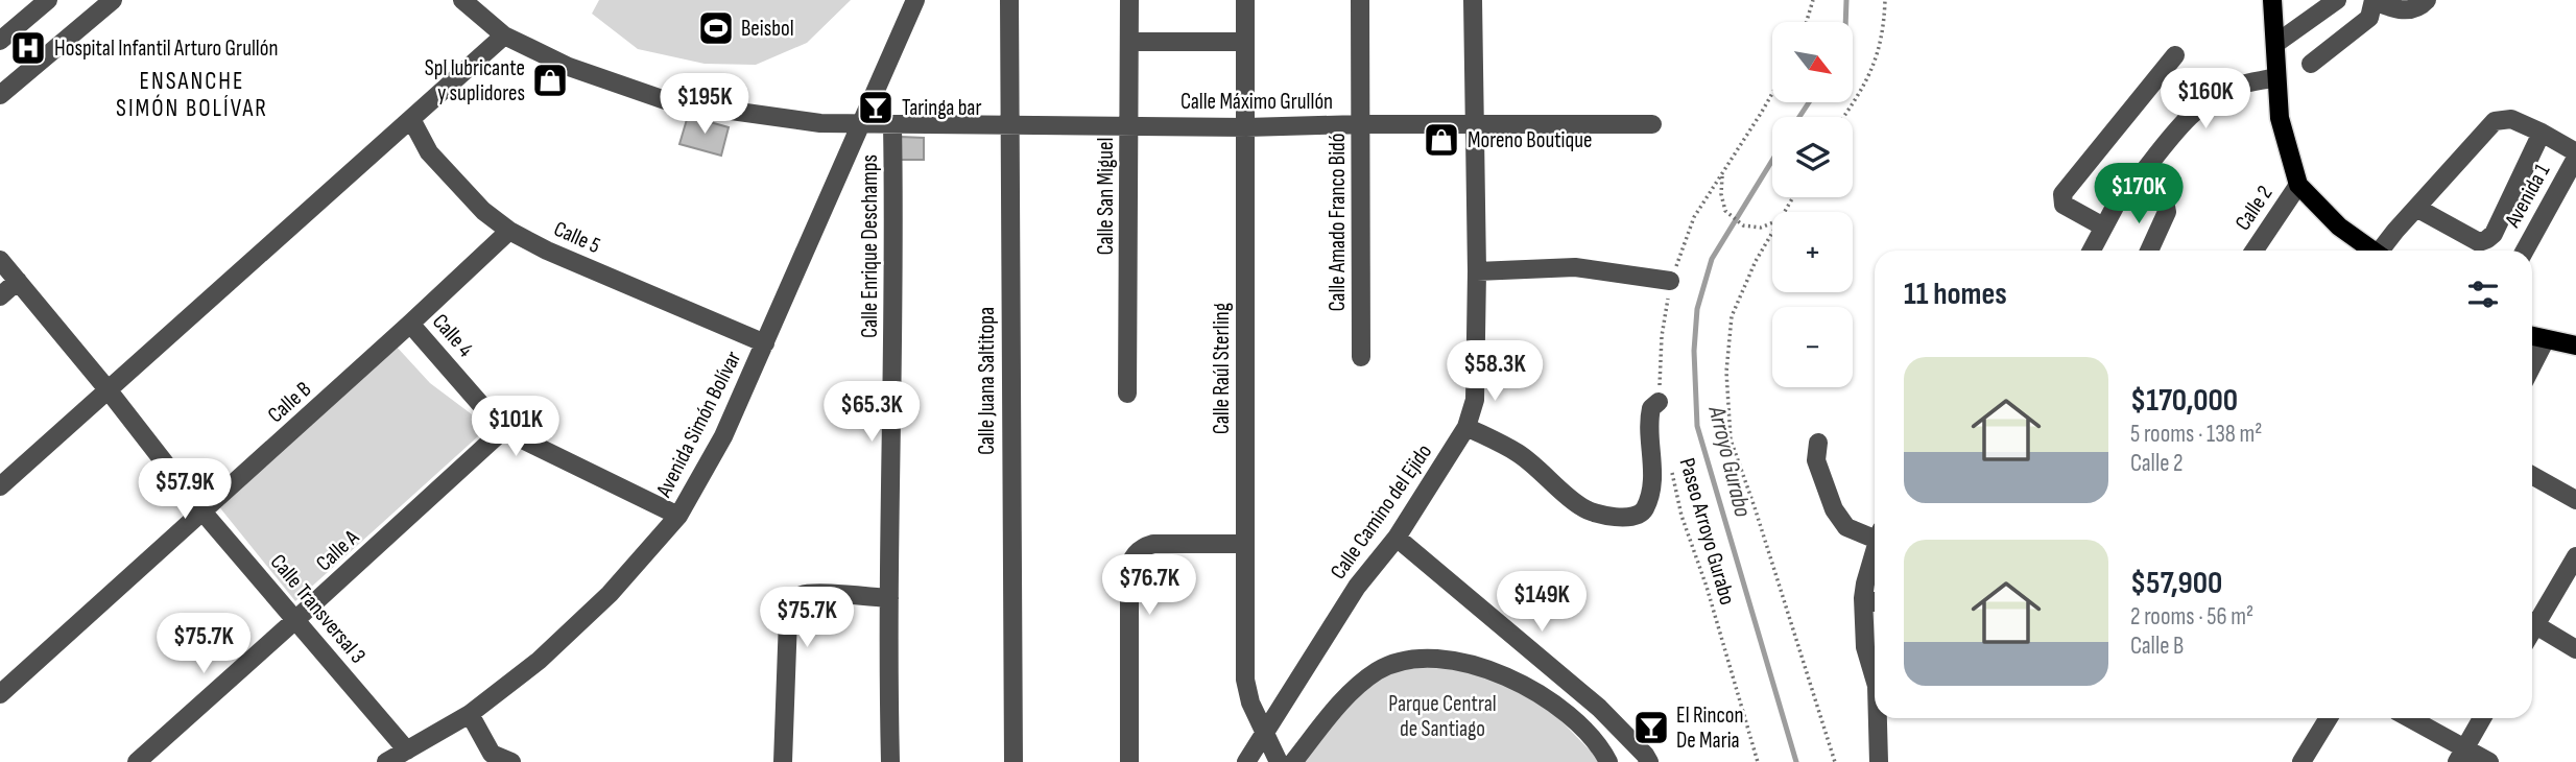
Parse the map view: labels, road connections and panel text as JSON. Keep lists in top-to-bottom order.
{
  "streets": {
    "street": [
      "Calle Máximo Grullón",
      "Avenida 1",
      "Calle San Miguel",
      "Calle 2",
      "Calle Amado Franco Bidó",
      "Calle 5",
      "Calle Enrique Deschamps",
      "Calle 4",
      "Calle Raúl Sterling",
      "Calle Juana Saltitopa",
      "Calle B",
      "Avenida Simón Bolívar",
      "Calle Camino del Ejido",
      "Calle A",
      "Calle Transversal 3"
    ],
    "path": ["Paseo Arroyo Gurabo"]
  },
  "crossings": [
    ["Calle Máximo Grullón", "Calle San Miguel"],
    ["Calle Máximo Grullón", "Calle Amado Franco Bidó"],
    ["Calle Máximo Grullón", "Calle Enrique Deschamps"],
    ["Calle Máximo Grullón", "Calle Raúl Sterling"],
    ["Calle Máximo Grullón", "Calle Juana Saltitopa"],
    ["Calle Máximo Grullón", "Avenida Simón Bolívar"],
    ["Calle Máximo Grullón", "Calle Camino del Ejido"],
    ["Calle 5", "Calle B"],
    ["Calle 5", "Avenida Simón Bolívar"],
    ["Calle 4", "Calle B"],
    ["Calle 4", "Avenida Simón Bolívar"],
    ["Calle 4", "Calle A"],
    ["Calle Raúl Sterling", "Calle Camino del Ejido"],
    ["Calle B", "Calle Transversal 3"],
    ["Avenida Simón Bolívar", "Calle Transversal 3"],
    ["Calle A", "Calle Transversal 3"]
  ],
  "districts": ["ENSANCHE SIMÓN BOLÍVAR"],
  "water": ["Arroyo Gurabo"],
  "parks": ["Parque Central de Santiago"],
  "places": {
    "sports": ["Beisbol"],
    "hospital": ["Hospital Infantil Arturo Grullón"],
    "shop": ["Spl lubricante y suplidores", "Moreno Boutique"],
    "bar": ["Taringa bar", "El Rincon De Maria"]
  },
  "north": "bottom right",
  "page": {
    "map_buttons": ["+", "−"],
    "price": [
      "$160K",
      "$195K",
      "$170K",
      "$58.3K",
      "$65.3K",
      "$101K",
      "$57.9K",
      "$76.7K",
      "$149K",
      "$75.7K",
      "$75.7K"
    ],
    "heading": "11 homes",
    "list": [
      {
        "name": "$170,000",
        "note": "5 rooms · 138 m² · Calle 2"
      },
      {
        "name": "$57,900",
        "note": "2 rooms · 56 m² · Calle B"
      }
    ]
  }
}
